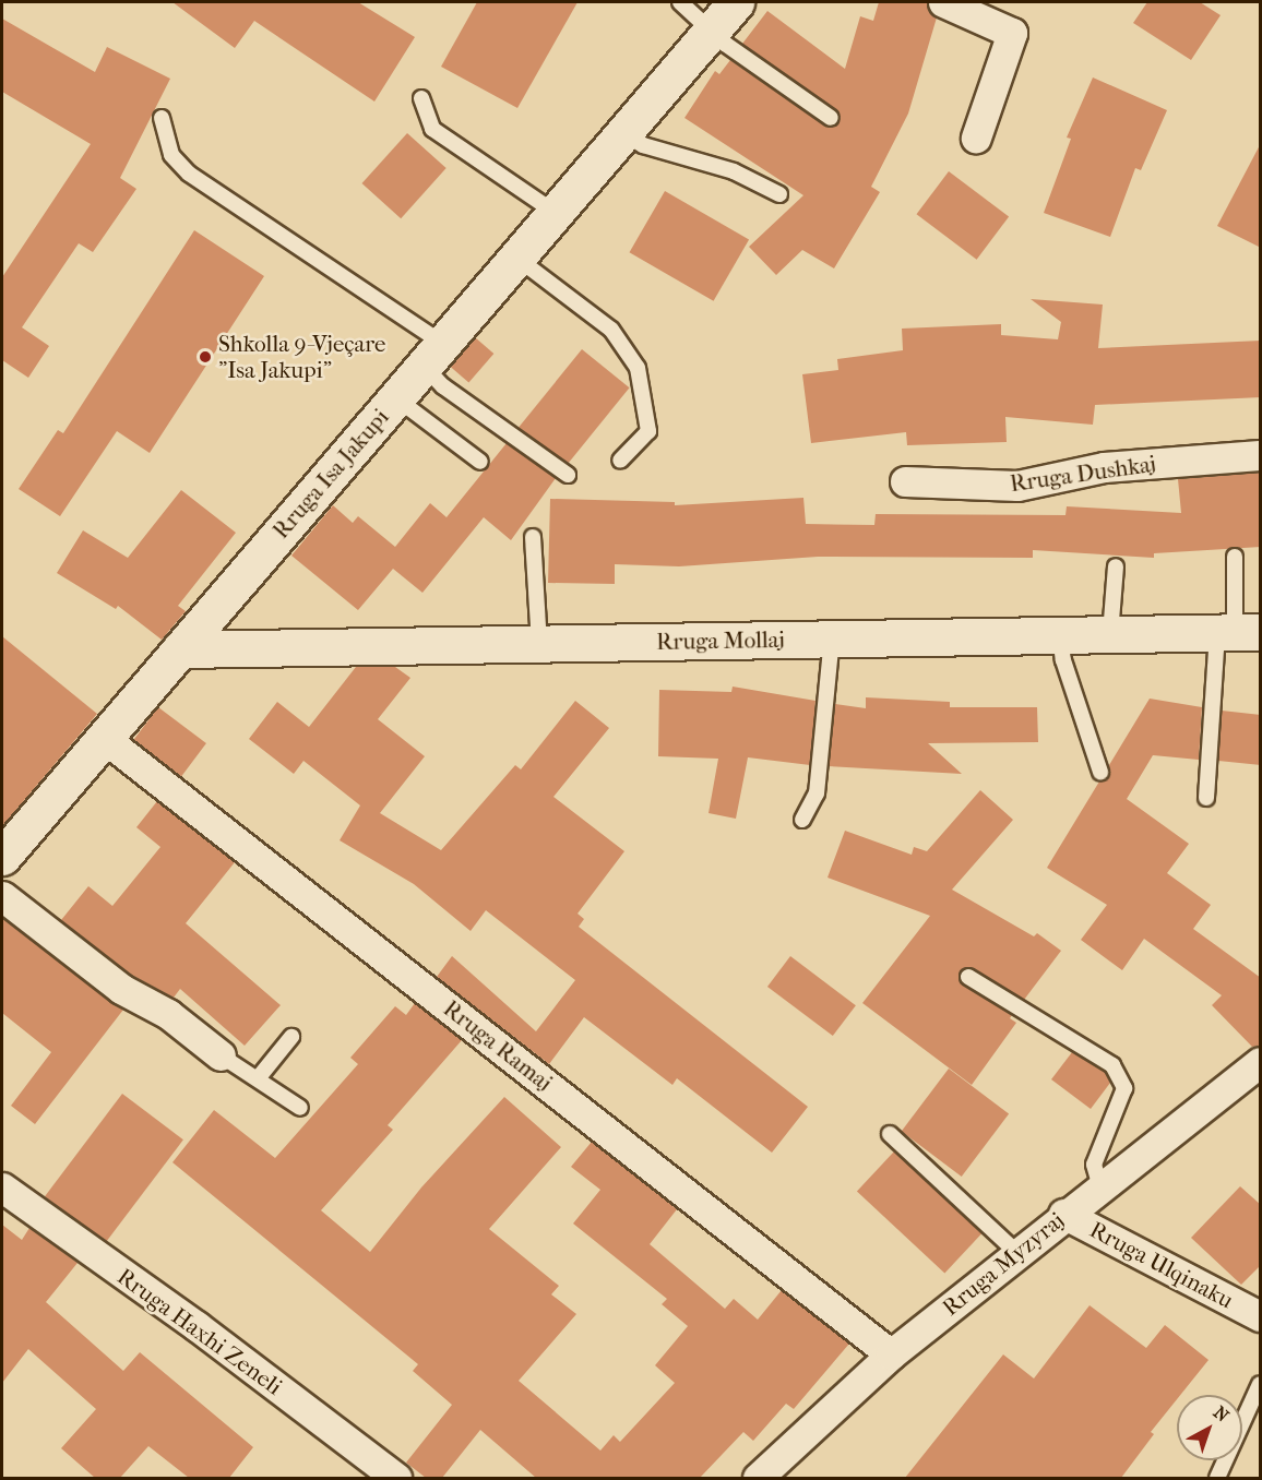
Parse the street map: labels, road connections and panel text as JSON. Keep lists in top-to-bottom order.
{
  "streets": {
    "street": [
      "Rruga Isa Jakupi",
      "Rruga Dushkaj",
      "Rruga Mollaj",
      "Rruga Ramaj",
      "Rruga Myzyraj",
      "Rruga Ulqinaku",
      "Rruga Haxhi Zeneli"
    ]
  },
  "crossings": [
    ["Rruga Isa Jakupi", "Rruga Mollaj"],
    ["Rruga Isa Jakupi", "Rruga Ramaj"],
    ["Rruga Ramaj", "Rruga Myzyraj"],
    ["Rruga Myzyraj", "Rruga Ulqinaku"]
  ],
  "places": ["Shkolla 9-Vjeçare \"Isa Jakupi\""],
  "north": "top right"
}
